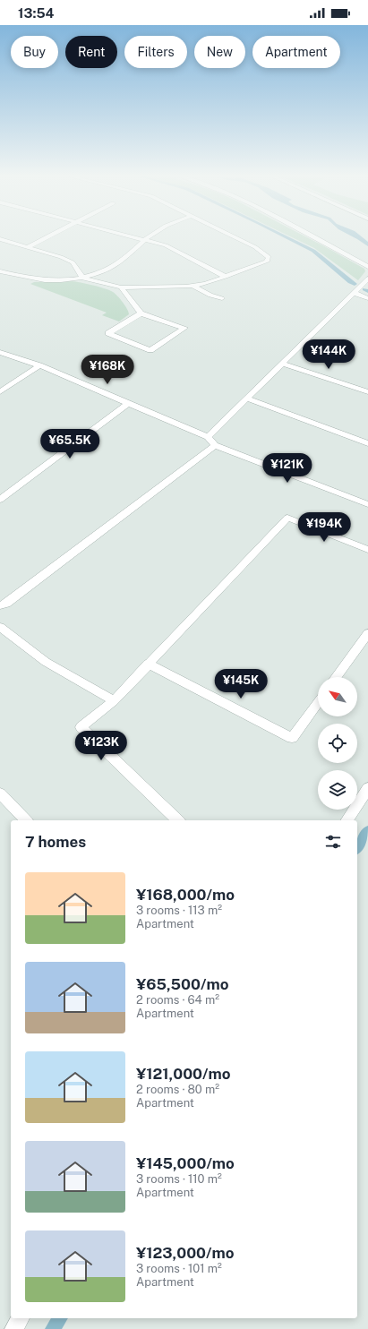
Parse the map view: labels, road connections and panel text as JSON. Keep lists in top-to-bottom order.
{
  "north": "top left",
  "page": {
    "status": "13:54",
    "chip": [
      "Buy",
      "Rent",
      "Filters",
      "New",
      "Apartment"
    ],
    "price": [
      "¥144K",
      "¥168K",
      "¥65.5K",
      "¥121K",
      "¥194K",
      "¥145K",
      "¥123K"
    ],
    "heading": "7 homes",
    "list": [
      {
        "name": "¥168,000/mo",
        "note": "3 rooms · 113 m² · Apartment"
      },
      {
        "name": "¥65,500/mo",
        "note": "2 rooms · 64 m² · Apartment"
      },
      {
        "name": "¥121,000/mo",
        "note": "2 rooms · 80 m² · Apartment"
      },
      {
        "name": "¥145,000/mo",
        "note": "3 rooms · 110 m² · Apartment"
      },
      {
        "name": "¥123,000/mo",
        "note": "3 rooms · 101 m² · Apartment"
      }
    ]
  }
}
